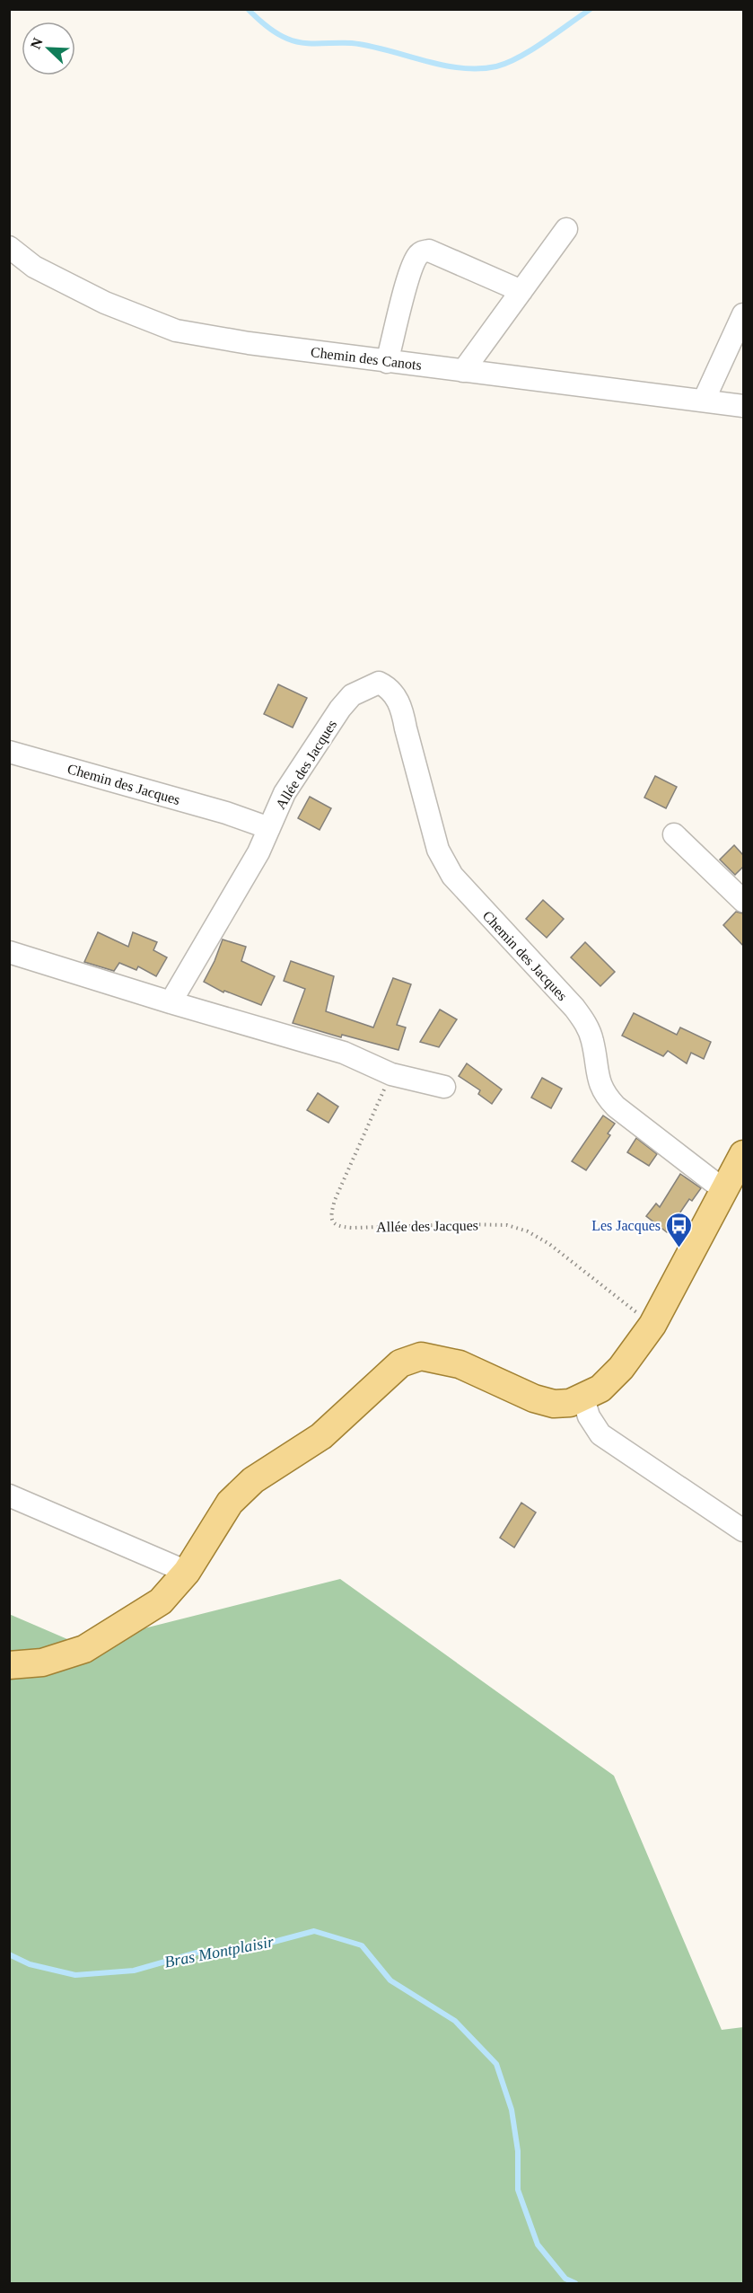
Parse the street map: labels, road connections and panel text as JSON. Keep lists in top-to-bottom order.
{
  "streets": {
    "street": ["Chemin des Canots", "Allée des Jacques", "Chemin des Jacques"]
  },
  "crossings": [
    ["Allée des Jacques", "Chemin des Jacques"]
  ],
  "water": ["Bras Montplaisir"],
  "places": {
    "bus stop": ["Les Jacques"]
  },
  "north": "top left"
}
